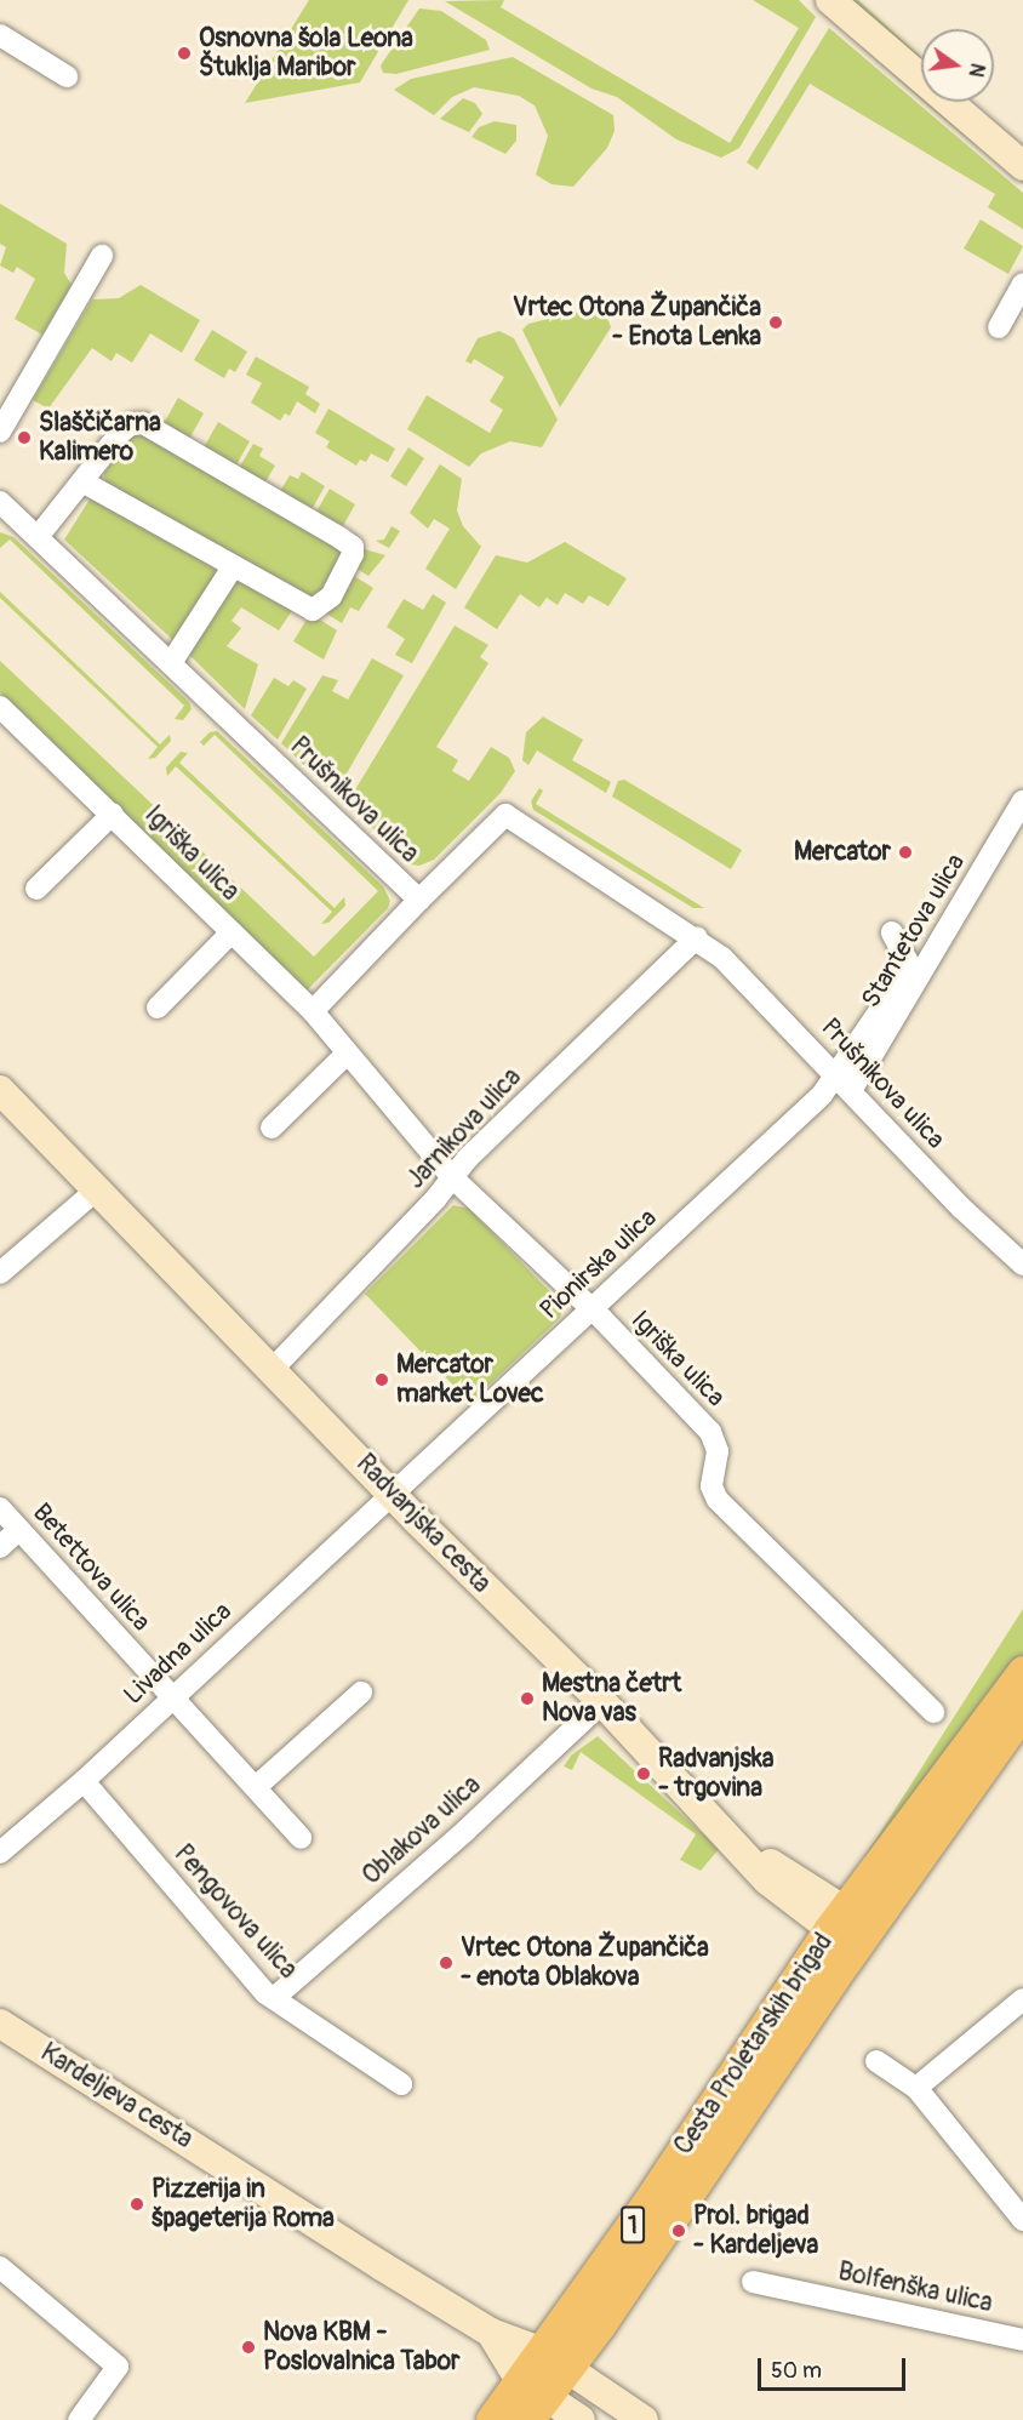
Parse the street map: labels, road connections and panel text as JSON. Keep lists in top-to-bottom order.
{
  "streets": {
    "main road": ["Cesta Proletarskih brigad", "1"],
    "street": [
      "Prušnikova ulica",
      "Igriška ulica",
      "Stantetova ulica",
      "Jarnikova ulica",
      "Pionirska ulica",
      "Radvanjska cesta",
      "Betettova ulica",
      "Livadna ulica",
      "Oblakova ulica",
      "Pengovova ulica",
      "Kardeljeva cesta",
      "Bolfenška ulica"
    ]
  },
  "crossings": [
    ["Prušnikova ulica", "Stantetova ulica"],
    ["Prušnikova ulica", "Jarnikova ulica"],
    ["Prušnikova ulica", "Pionirska ulica"],
    ["Igriška ulica", "Jarnikova ulica"],
    ["Igriška ulica", "Pionirska ulica"],
    ["Stantetova ulica", "Pionirska ulica"],
    ["Jarnikova ulica", "Radvanjska cesta"],
    ["Pionirska ulica", "Radvanjska cesta"],
    ["Pionirska ulica", "Livadna ulica"],
    ["Radvanjska cesta", "Livadna ulica"],
    ["Radvanjska cesta", "Oblakova ulica"],
    ["Radvanjska cesta", "Cesta Proletarskih brigad"],
    ["Betettova ulica", "Livadna ulica"],
    ["Livadna ulica", "Pengovova ulica"],
    ["Oblakova ulica", "Pengovova ulica"]
  ],
  "places": [
    "Osnovna šola Leona Štuklja Maribor",
    "Vrtec Otona Župančiča - Enota Lenka",
    "Slaščičarna Kalimero",
    "Mercator",
    "Mercator market Lovec",
    "Mestna četrt Nova vas",
    "Radvanjska - trgovina",
    "Vrtec Otona Župančiča - enota Oblakova",
    "Pizzerija in špageterija Roma",
    "Prol. brigad - Kardeljeva",
    "Nova KBM - Poslovalnica Tabor"
  ],
  "scale_bar": "50 m",
  "north": "right"
}
